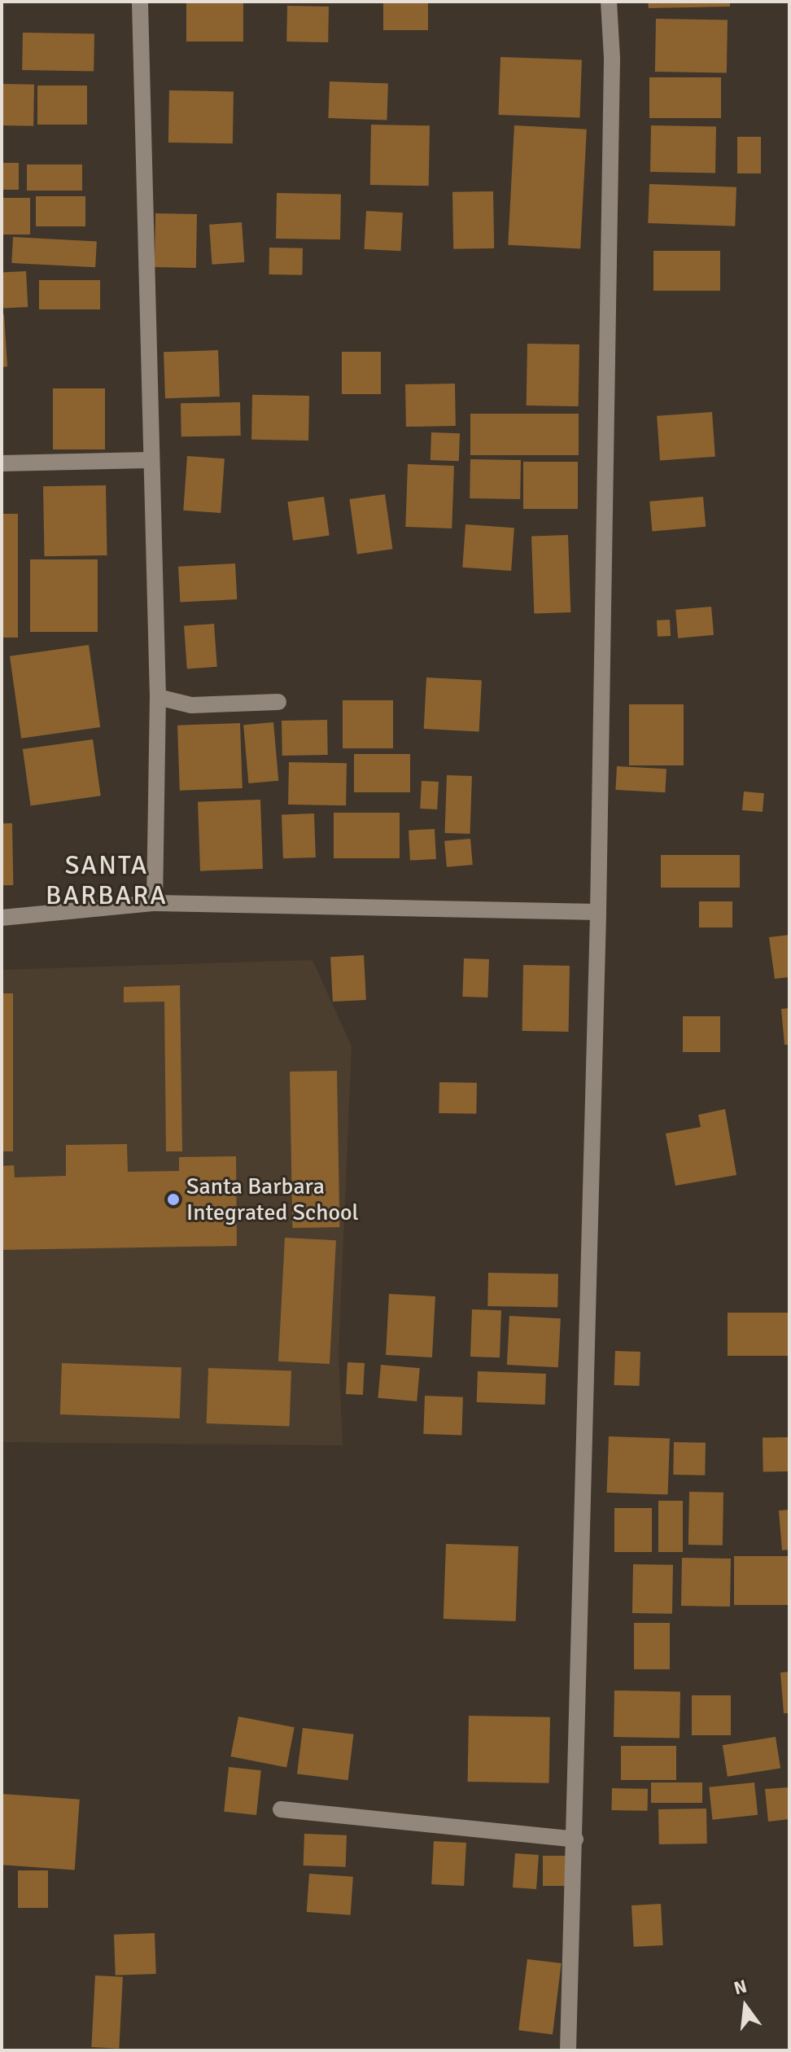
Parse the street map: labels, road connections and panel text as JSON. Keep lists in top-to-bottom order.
{
  "districts": ["SANTA BARBARA"],
  "places": ["Santa Barbara Integrated School"],
  "north": "top"
}
